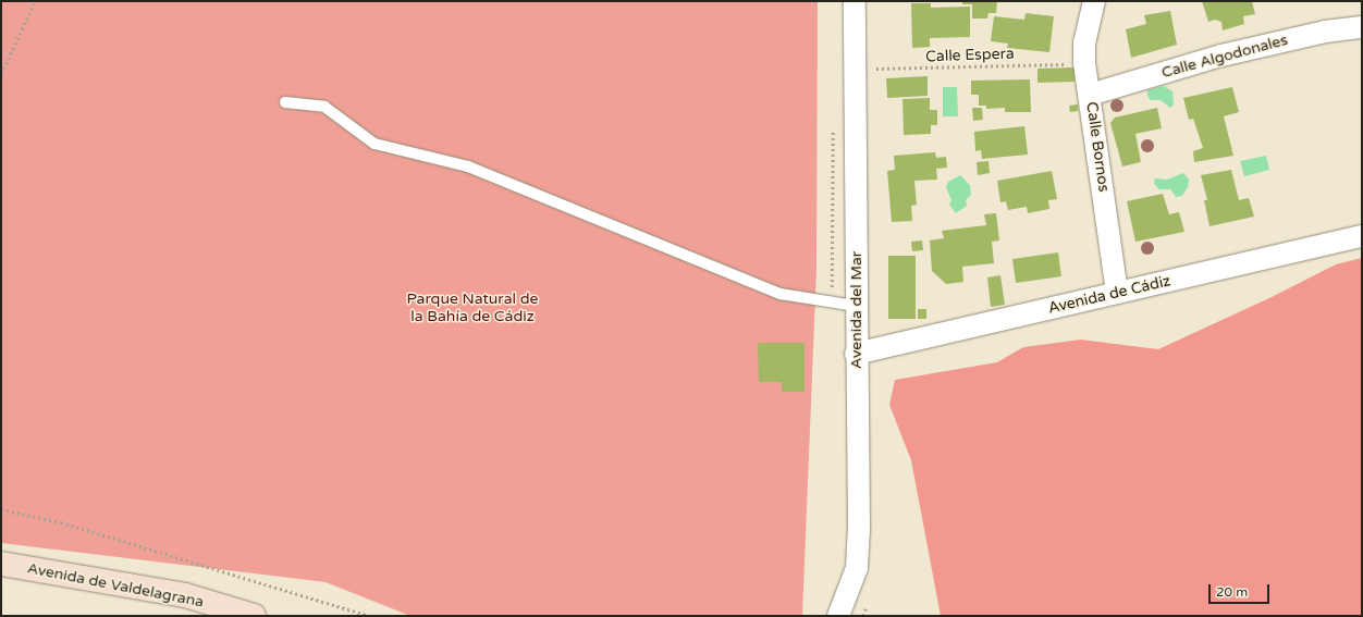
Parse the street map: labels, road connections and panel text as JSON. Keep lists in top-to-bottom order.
{
  "streets": {
    "main road": ["Avenida de Valdelagrana"],
    "street": [
      "Calle Algodonales",
      "Calle Bornos",
      "Avenida de Cádiz",
      "Avenida del Mar"
    ],
    "path": ["Calle Espera"]
  },
  "crossings": [
    ["Calle Espera", "Calle Bornos"],
    ["Calle Espera", "Avenida del Mar"],
    ["Calle Algodonales", "Calle Bornos"],
    ["Calle Bornos", "Avenida de Cádiz"],
    ["Avenida de Cádiz", "Avenida del Mar"]
  ],
  "parks": ["Parque Natural de la Bahía de Cádiz"],
  "scale_bar": "20 m"
}
